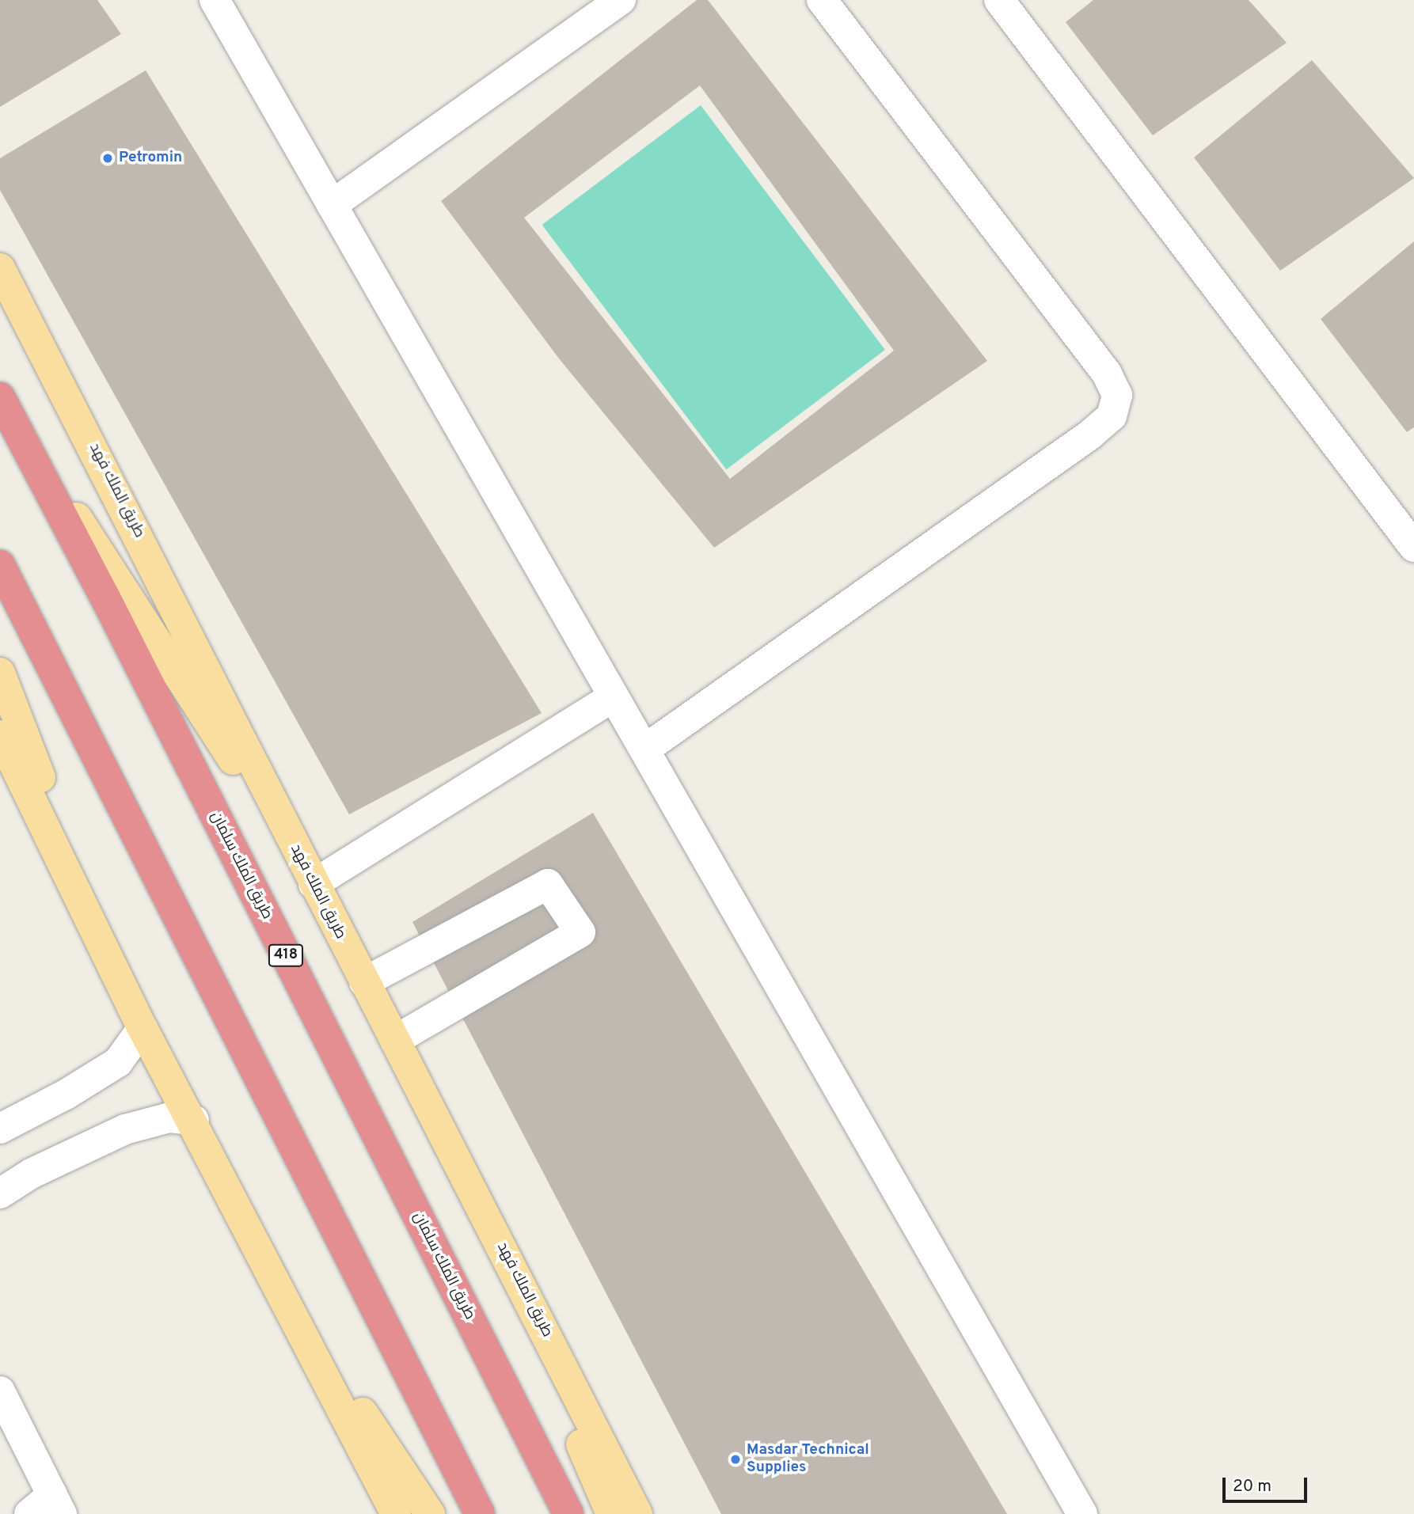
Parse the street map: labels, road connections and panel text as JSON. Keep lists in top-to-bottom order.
{
  "streets": {
    "highway": ["طريق الملك سلمان", "418"],
    "main road": ["طريق الملك فهد"]
  },
  "places": ["Petromin", "Masdar Technical Supplies"],
  "scale_bar": "20 m"
}
